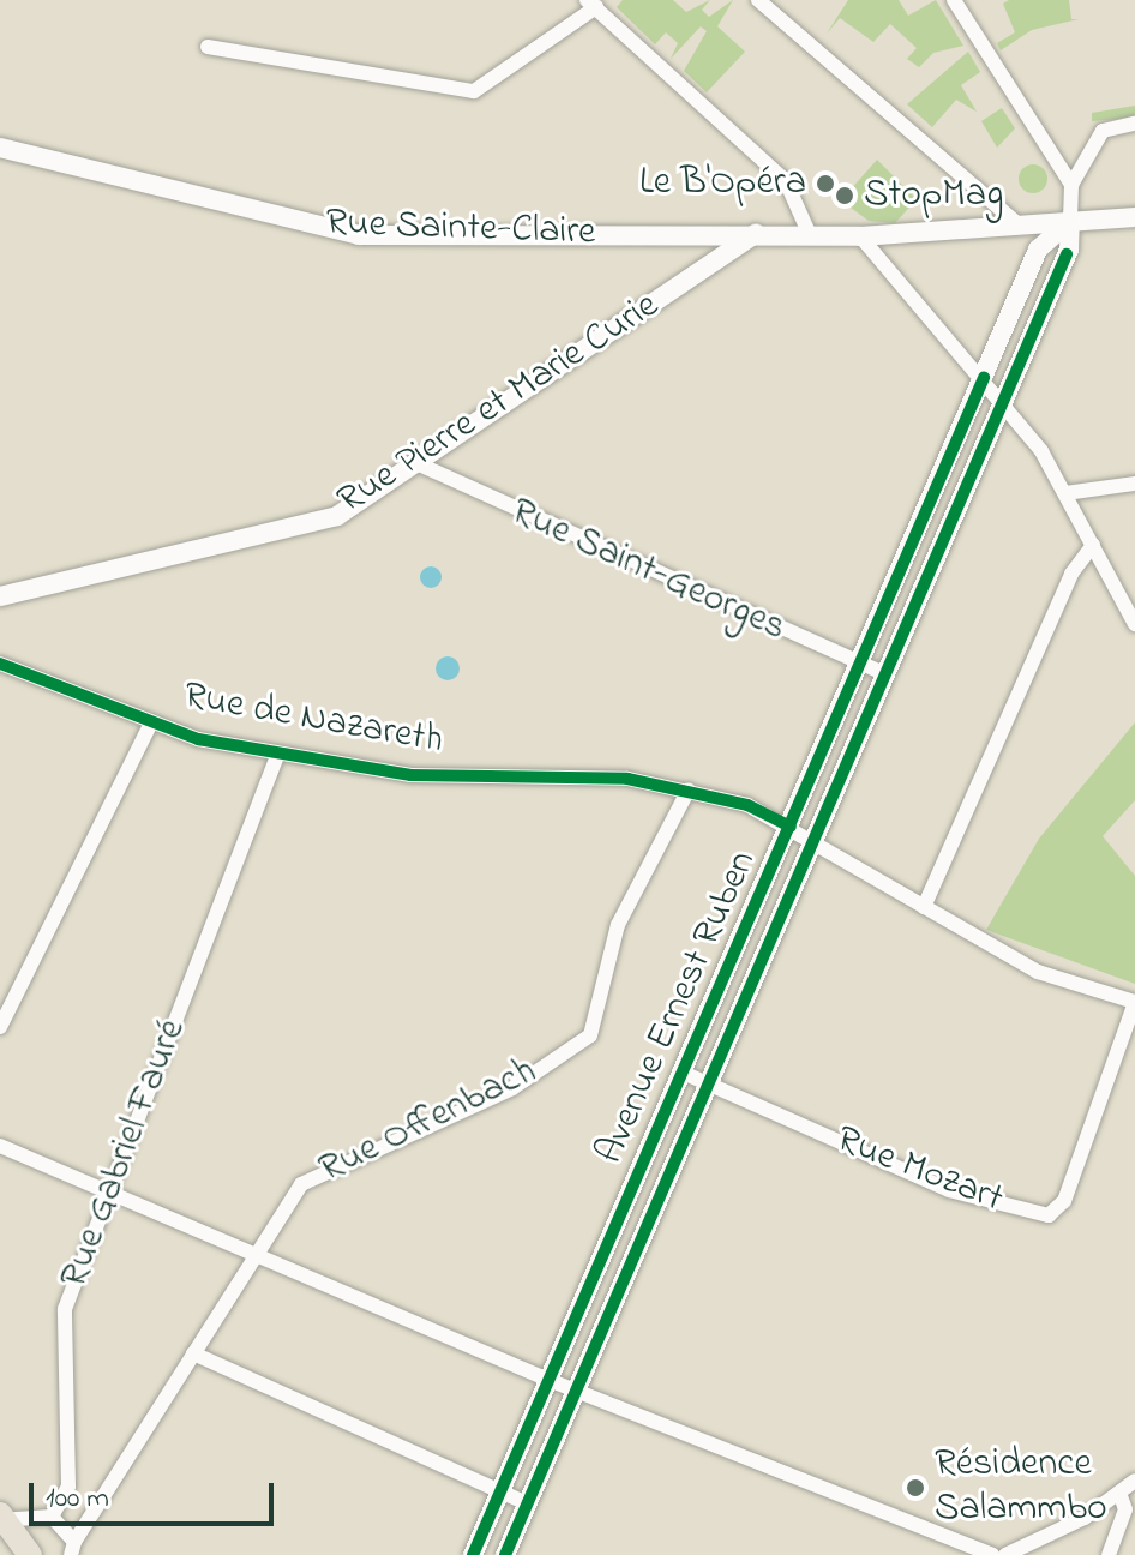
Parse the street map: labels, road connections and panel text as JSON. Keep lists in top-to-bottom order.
{
  "streets": {
    "street": [
      "Rue Sainte-Claire",
      "Rue Pierre et Marie Curie",
      "Rue Saint-Georges",
      "Rue de Nazareth",
      "Avenue Ernest Ruben",
      "Rue Offenbach",
      "Rue Gabriel Fauré",
      "Rue Mozart"
    ]
  },
  "crossings": [
    ["Rue Sainte-Claire", "Rue Pierre et Marie Curie"],
    ["Rue Sainte-Claire", "Avenue Ernest Ruben"],
    ["Rue Pierre et Marie Curie", "Rue Saint-Georges"],
    ["Rue Saint-Georges", "Avenue Ernest Ruben"],
    ["Rue de Nazareth", "Avenue Ernest Ruben"],
    ["Rue de Nazareth", "Rue Offenbach"],
    ["Rue de Nazareth", "Rue Gabriel Fauré"],
    ["Rue de Nazareth", "Rue Mozart"],
    ["Avenue Ernest Ruben", "Rue Mozart"]
  ],
  "places": ["Le B'Opéra", "StopMag", "Résidence Salammbo"],
  "scale_bar": "100 m"
}
